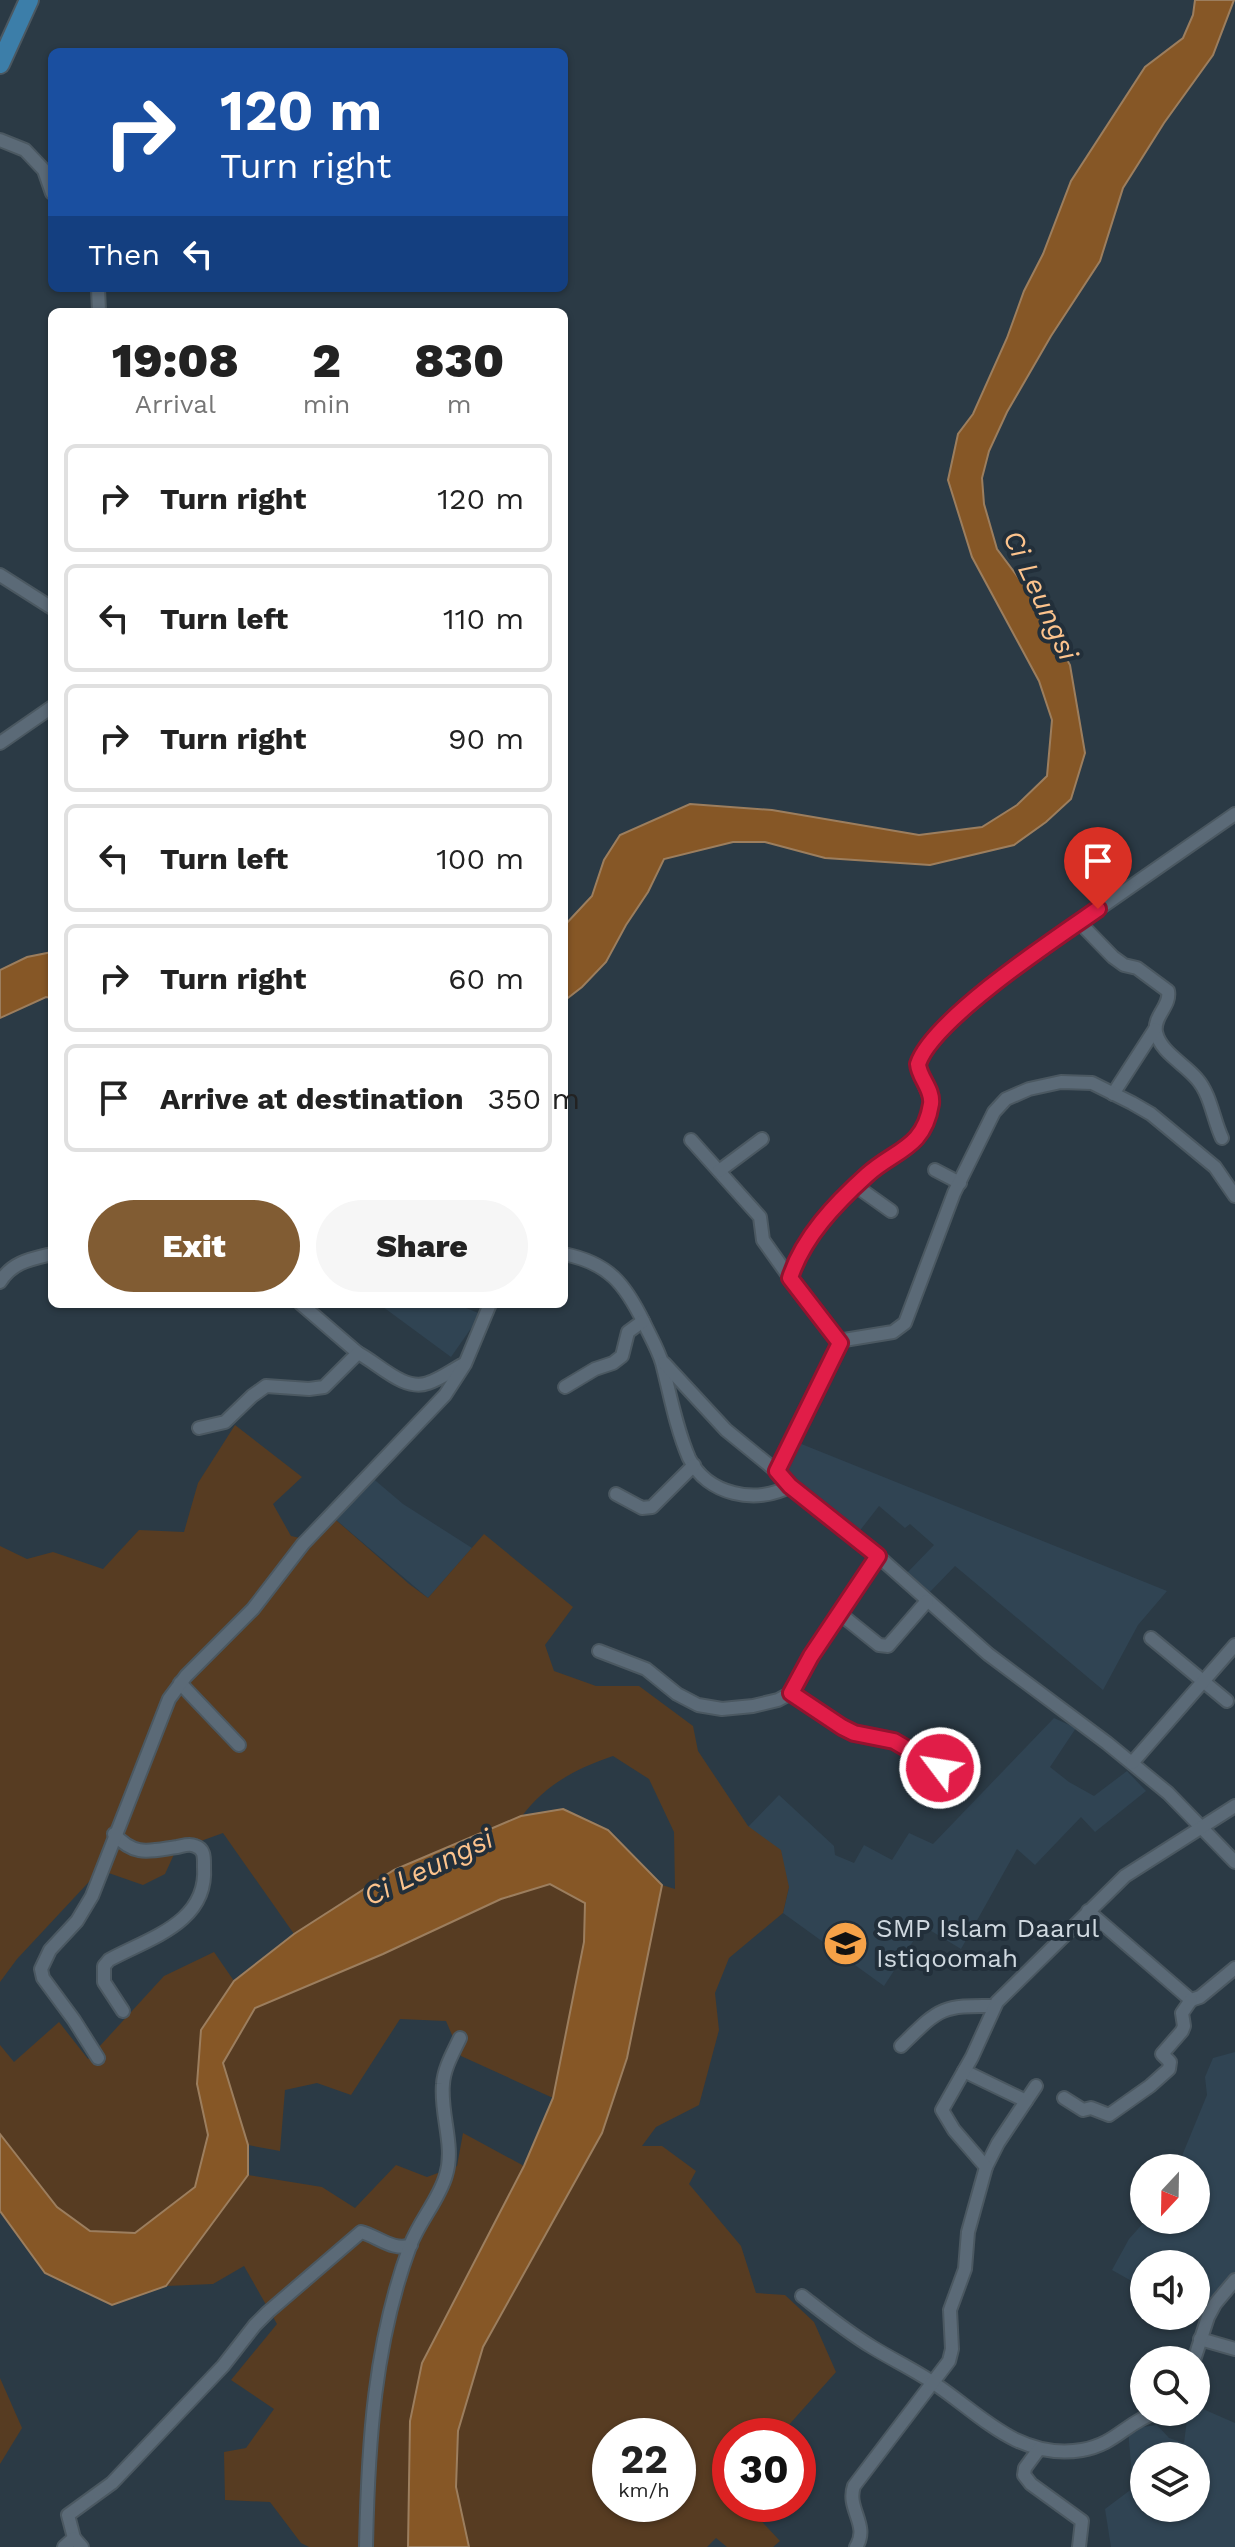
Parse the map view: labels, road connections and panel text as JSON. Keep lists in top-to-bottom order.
{
  "water": ["Ci Leungsi"],
  "places": {
    "school or university": ["SMP Islam Daarul Istiqoomah"]
  },
  "north": "bottom",
  "page": {
    "turn": ["120 m", "Turn right"],
    "then": "Then",
    "eta": [
      "19:08",
      "Arrival",
      "2",
      "min",
      "830",
      "m"
    ],
    "list": [
      {
        "name": "Turn right",
        "value": "120 m"
      },
      {
        "name": "Turn left",
        "value": "110 m"
      },
      {
        "name": "Turn right",
        "value": "90 m"
      },
      {
        "name": "Turn left",
        "value": "100 m"
      },
      {
        "name": "Turn right",
        "value": "60 m"
      },
      {
        "name": "Arrive at destination",
        "value": "350 m"
      }
    ],
    "buttons": ["Exit", "Share"],
    "speed": "22 km/h",
    "limit": "30"
  }
}
